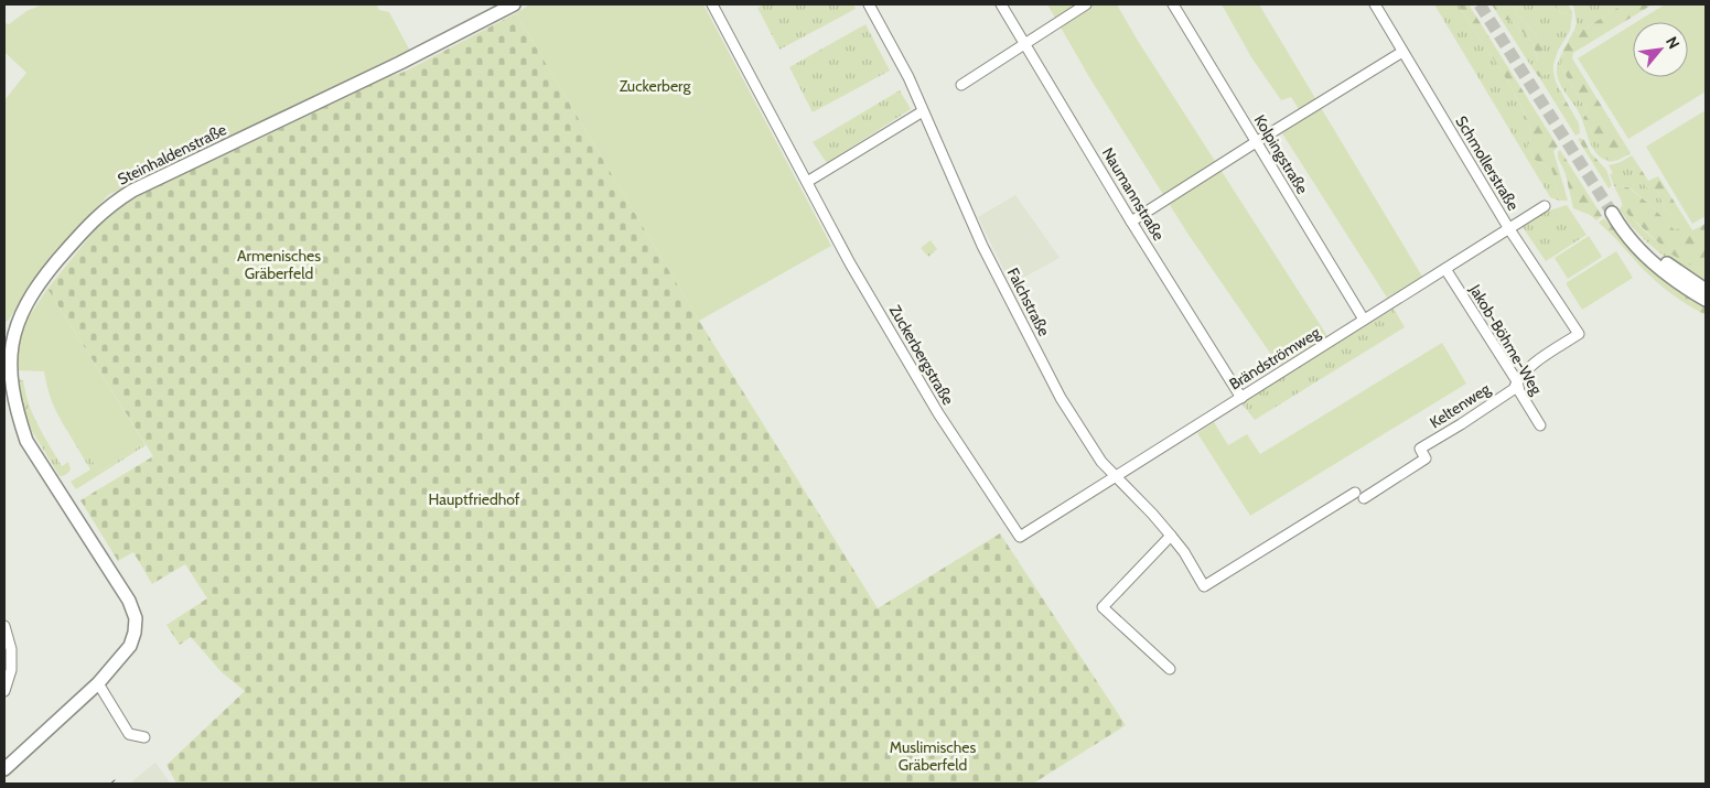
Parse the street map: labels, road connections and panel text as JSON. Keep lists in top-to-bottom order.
{
  "streets": {
    "street": [
      "Steinhaldenstraße",
      "Kolpingstraße",
      "Schmollerstraße",
      "Naumannstraße",
      "Falchstraße",
      "Jakob-Böhme-Weg",
      "Zuckerbergstraße",
      "Brändströmweg",
      "Keltenweg"
    ]
  },
  "crossings": [
    ["Kolpingstraße", "Brändströmweg"],
    ["Schmollerstraße", "Brändströmweg"],
    ["Schmollerstraße", "Keltenweg"],
    ["Naumannstraße", "Brändströmweg"],
    ["Falchstraße", "Brändströmweg"],
    ["Falchstraße", "Keltenweg"],
    ["Jakob-Böhme-Weg", "Brändströmweg"],
    ["Jakob-Böhme-Weg", "Keltenweg"],
    ["Zuckerbergstraße", "Brändströmweg"]
  ],
  "parks": [
    "Zuckerberg",
    "Armenisches Gräberfeld",
    "Hauptfriedhof",
    "Muslimisches Gräberfeld"
  ],
  "north": "top right"
}
